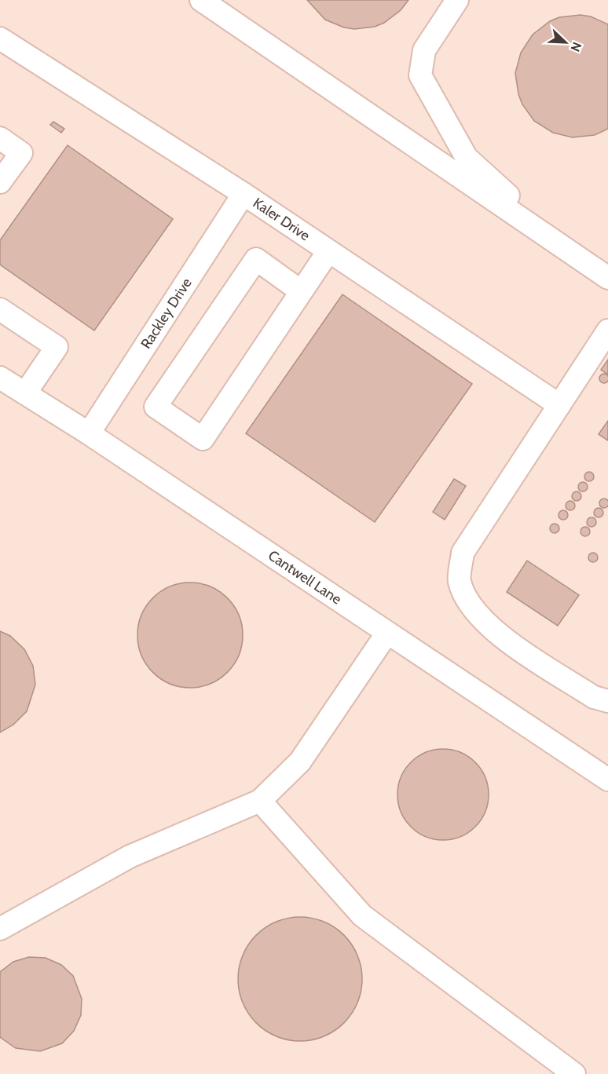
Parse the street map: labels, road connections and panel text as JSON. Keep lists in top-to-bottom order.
{
  "streets": {
    "street": ["Kaler Drive", "Rackley Drive", "Cantwell Lane"]
  },
  "crossings": [
    ["Kaler Drive", "Rackley Drive"],
    ["Rackley Drive", "Cantwell Lane"]
  ],
  "north": "bottom right"
}
